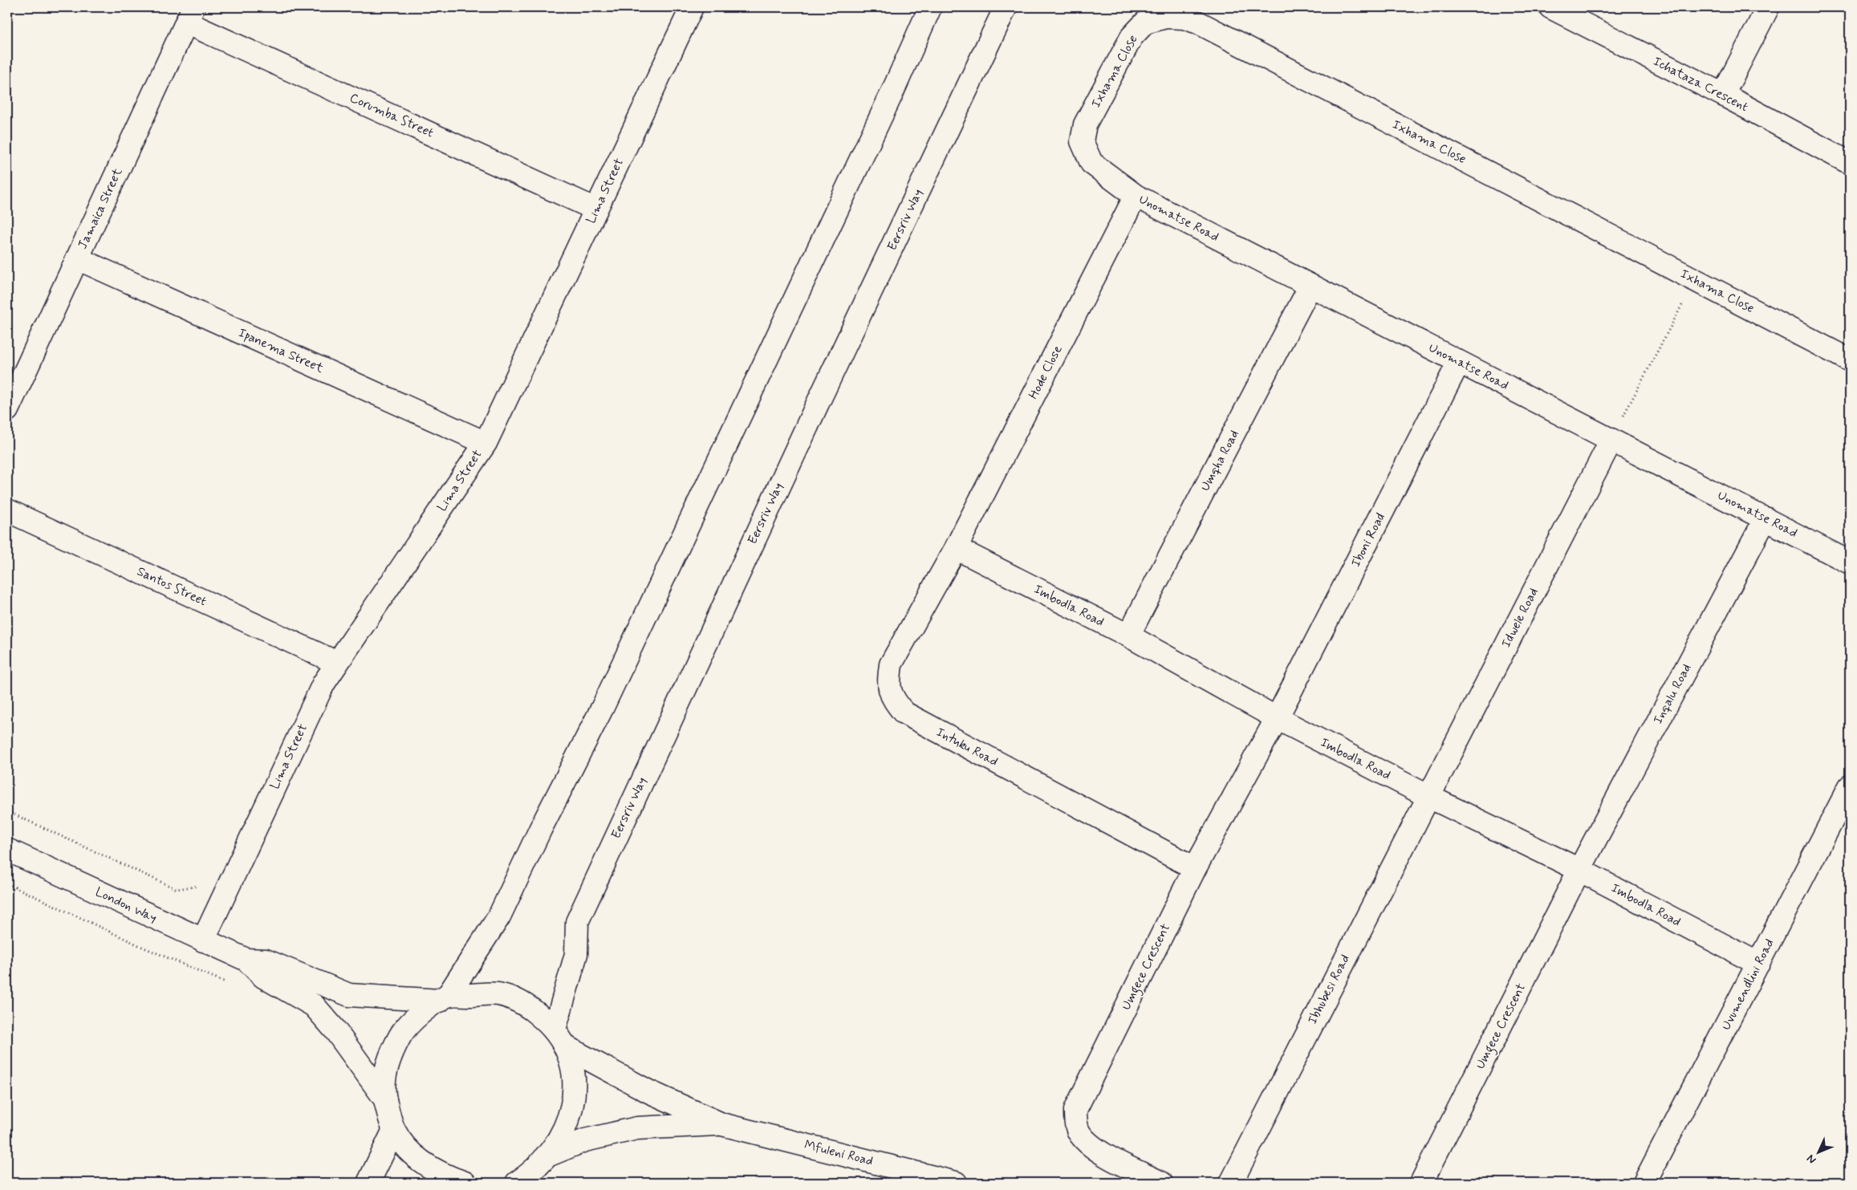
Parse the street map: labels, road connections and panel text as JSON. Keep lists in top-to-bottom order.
{
  "streets": {
    "street": [
      "Ixhama Close",
      "Ichataza Crescent",
      "Corumba Street",
      "Lima Street",
      "Jamaica Street",
      "Unomatse Road",
      "Eersriv Way",
      "Ipanema Street",
      "Hode Close",
      "Umqha Road",
      "Iboni Road",
      "Santos Street",
      "Imbodla Road",
      "Idwele Road",
      "Inqalu Road",
      "Intuku Road",
      "London Way",
      "Umgece Crescent",
      "Uvumendlini Road",
      "Ibhubesi Road",
      "Mfuleni Road"
    ]
  },
  "crossings": [
    ["Ixhama Close", "Unomatse Road"],
    ["Corumba Street", "Lima Street"],
    ["Corumba Street", "Jamaica Street"],
    ["Lima Street", "Ipanema Street"],
    ["Lima Street", "Santos Street"],
    ["Lima Street", "London Way"],
    ["Jamaica Street", "Ipanema Street"],
    ["Unomatse Road", "Hode Close"],
    ["Unomatse Road", "Umqha Road"],
    ["Unomatse Road", "Iboni Road"],
    ["Unomatse Road", "Idwele Road"],
    ["Unomatse Road", "Inqalu Road"],
    ["Eersriv Way", "London Way"],
    ["Eersriv Way", "Mfuleni Road"],
    ["Hode Close", "Imbodla Road"],
    ["Hode Close", "Intuku Road"],
    ["Umqha Road", "Imbodla Road"],
    ["Iboni Road", "Imbodla Road"],
    ["Iboni Road", "Umgece Crescent"],
    ["Imbodla Road", "Idwele Road"],
    ["Imbodla Road", "Inqalu Road"],
    ["Imbodla Road", "Intuku Road"],
    ["Imbodla Road", "Umgece Crescent"],
    ["Imbodla Road", "Uvumendlini Road"],
    ["Imbodla Road", "Ibhubesi Road"],
    ["Idwele Road", "Ibhubesi Road"],
    ["Inqalu Road", "Umgece Crescent"],
    ["Intuku Road", "Umgece Crescent"],
    ["London Way", "Mfuleni Road"]
  ],
  "north": "bottom left"
}
